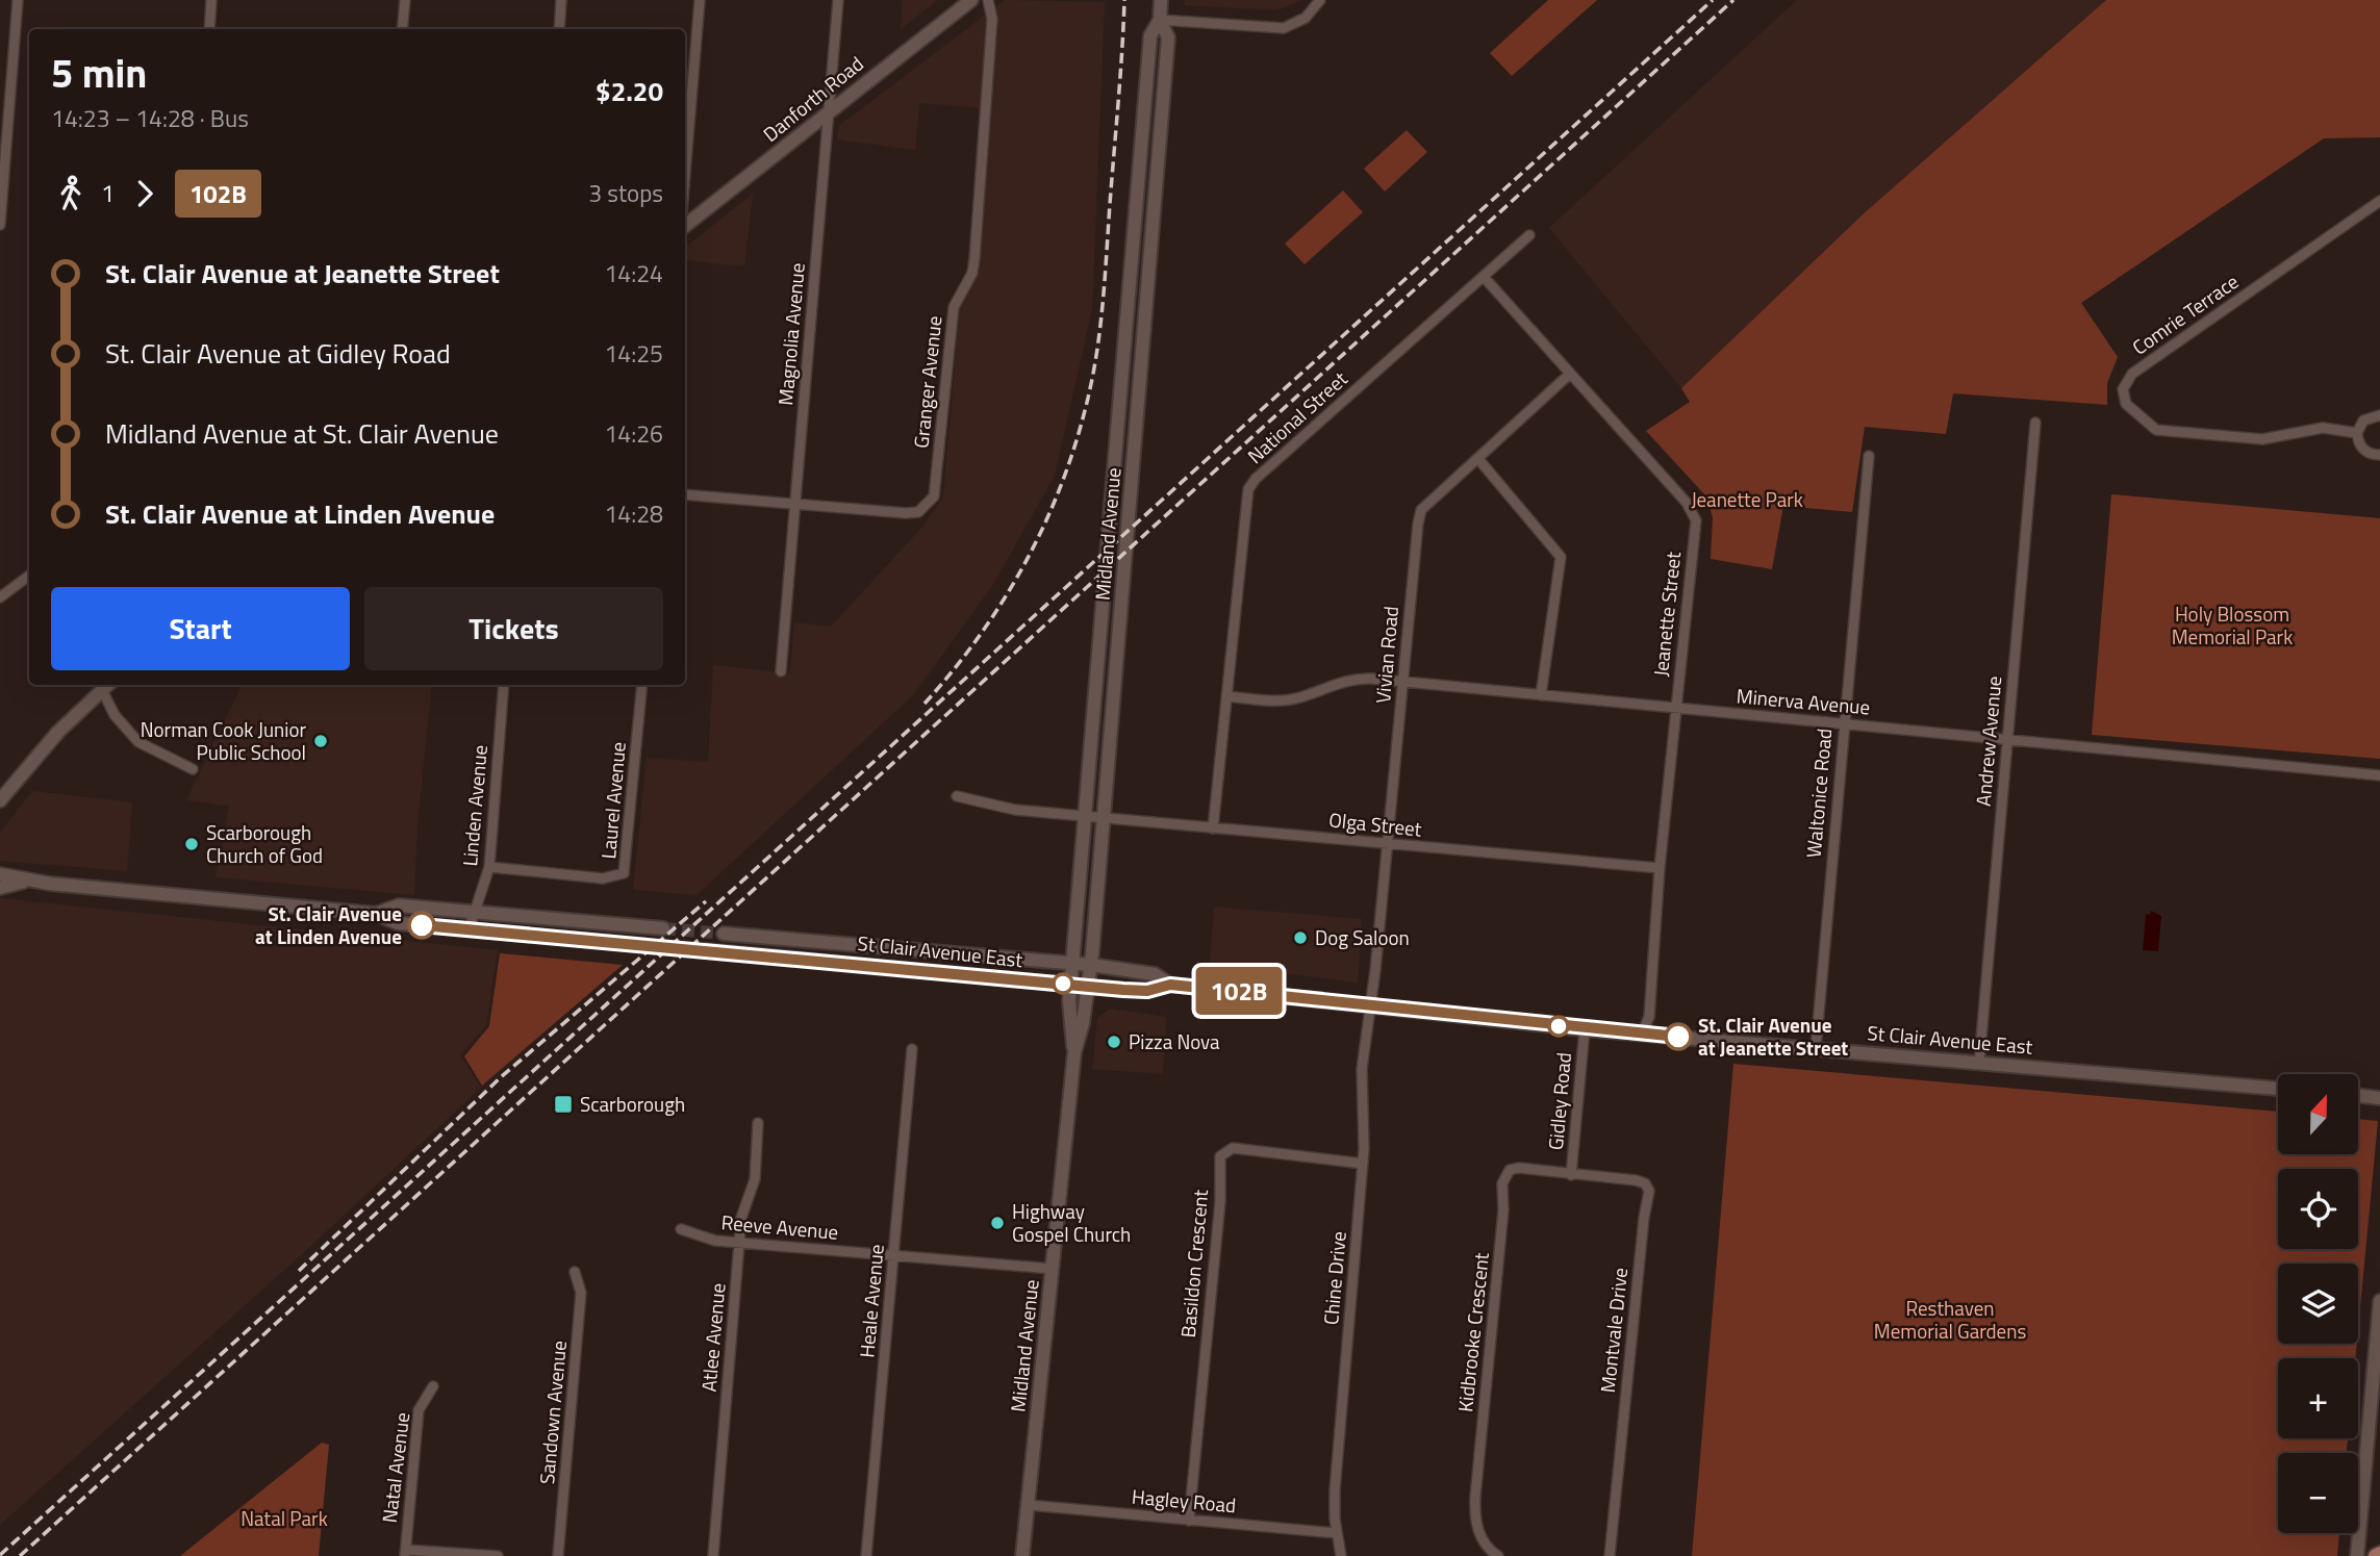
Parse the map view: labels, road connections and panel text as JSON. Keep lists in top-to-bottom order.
{
  "streets": {
    "main road": ["Danforth Road", "Midland Avenue", "St Clair Avenue East"],
    "street": [
      "Comrie Terrace",
      "Magnolia Avenue",
      "Granger Avenue",
      "National Street",
      "Jeanette Street",
      "Vivian Road",
      "Minerva Avenue",
      "Andrew Avenue",
      "Waltonice Road",
      "Laurel Avenue",
      "Linden Avenue",
      "Olga Street",
      "Gidley Road",
      "Reeve Avenue",
      "Basildon Crescent",
      "Chine Drive",
      "Heale Avenue",
      "Montvale Drive",
      "Kidbrooke Crescent",
      "Atlee Avenue",
      "Sandown Avenue",
      "Natal Avenue",
      "Hagley Road"
    ]
  },
  "crossings": [
    ["Danforth Road", "Magnolia Avenue"],
    ["Magnolia Avenue", "Granger Avenue"],
    ["National Street", "Jeanette Street"],
    ["National Street", "Minerva Avenue"],
    ["National Street", "Olga Street"],
    ["Midland Avenue", "Olga Street"],
    ["Midland Avenue", "St Clair Avenue East"],
    ["Midland Avenue", "Reeve Avenue"],
    ["Midland Avenue", "Hagley Road"],
    ["Jeanette Street", "Vivian Road"],
    ["Jeanette Street", "Minerva Avenue"],
    ["Jeanette Street", "Olga Street"],
    ["Jeanette Street", "St Clair Avenue East"],
    ["Vivian Road", "Minerva Avenue"],
    ["Vivian Road", "Olga Street"],
    ["Vivian Road", "St Clair Avenue East"],
    ["Vivian Road", "Chine Drive"],
    ["Minerva Avenue", "Andrew Avenue"],
    ["Minerva Avenue", "Waltonice Road"],
    ["Andrew Avenue", "St Clair Avenue East"],
    ["Waltonice Road", "St Clair Avenue East"],
    ["Laurel Avenue", "Linden Avenue"],
    ["St Clair Avenue East", "Gidley Road"],
    ["St Clair Avenue East", "Chine Drive"],
    ["Gidley Road", "Montvale Drive"],
    ["Gidley Road", "Kidbrooke Crescent"],
    ["Reeve Avenue", "Heale Avenue"],
    ["Reeve Avenue", "Atlee Avenue"],
    ["Basildon Crescent", "Chine Drive"],
    ["Basildon Crescent", "Hagley Road"],
    ["Chine Drive", "Hagley Road"],
    ["Montvale Drive", "Kidbrooke Crescent"]
  ],
  "parks": [
    "Jeanette Park",
    "Holy Blossom Memorial Park",
    "Resthaven Memorial Gardens",
    "Natal Park"
  ],
  "places": {
    "other": [
      "Norman Cook Junior Public School",
      "Scarborough Church of God",
      "St. Clair Avenue at Linden Avenue",
      "Dog Saloon",
      "St. Clair Avenue at Jeanette Street",
      "Pizza Nova",
      "Highway Gospel Church"
    ],
    "transit": ["Scarborough"]
  },
  "lines": ["bus line 102B"],
  "north": "top",
  "page": {
    "on_map": "102B",
    "heading": ["5 min", "14:23 – 14:28 · Bus", "$2.20"],
    "legs": ["1", "102B", "3 stops"],
    "list": [
      {
        "name": "St. Clair Avenue at Jeanette Street",
        "value": "14:24"
      },
      {
        "name": "St. Clair Avenue at Gidley Road",
        "value": "14:25"
      },
      {
        "name": "Midland Avenue at St. Clair Avenue",
        "value": "14:26"
      },
      {
        "name": "St. Clair Avenue at Linden Avenue",
        "value": "14:28"
      }
    ],
    "buttons": ["Start", "Tickets"],
    "map_buttons": ["+", "−"]
  }
}
